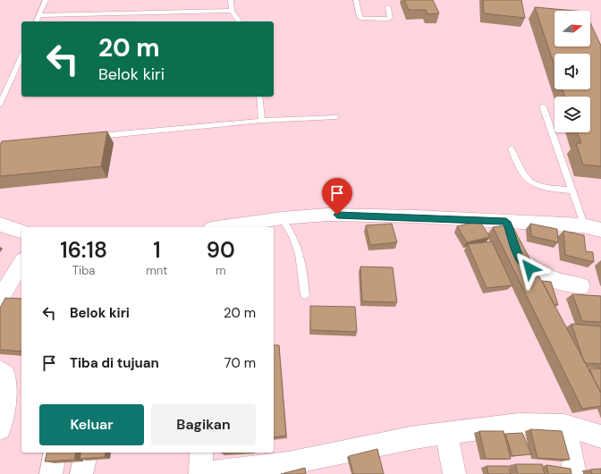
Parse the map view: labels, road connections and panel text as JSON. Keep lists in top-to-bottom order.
{
  "north": "right",
  "page": {
    "turn": ["20 m", "Belok kiri"],
    "eta": [
      "16:18",
      "Tiba",
      "1",
      "mnt",
      "90",
      "m"
    ],
    "list": [
      {
        "name": "Belok kiri",
        "value": "20 m"
      },
      {
        "name": "Tiba di tujuan",
        "value": "70 m"
      }
    ],
    "buttons": ["Keluar", "Bagikan"]
  }
}
